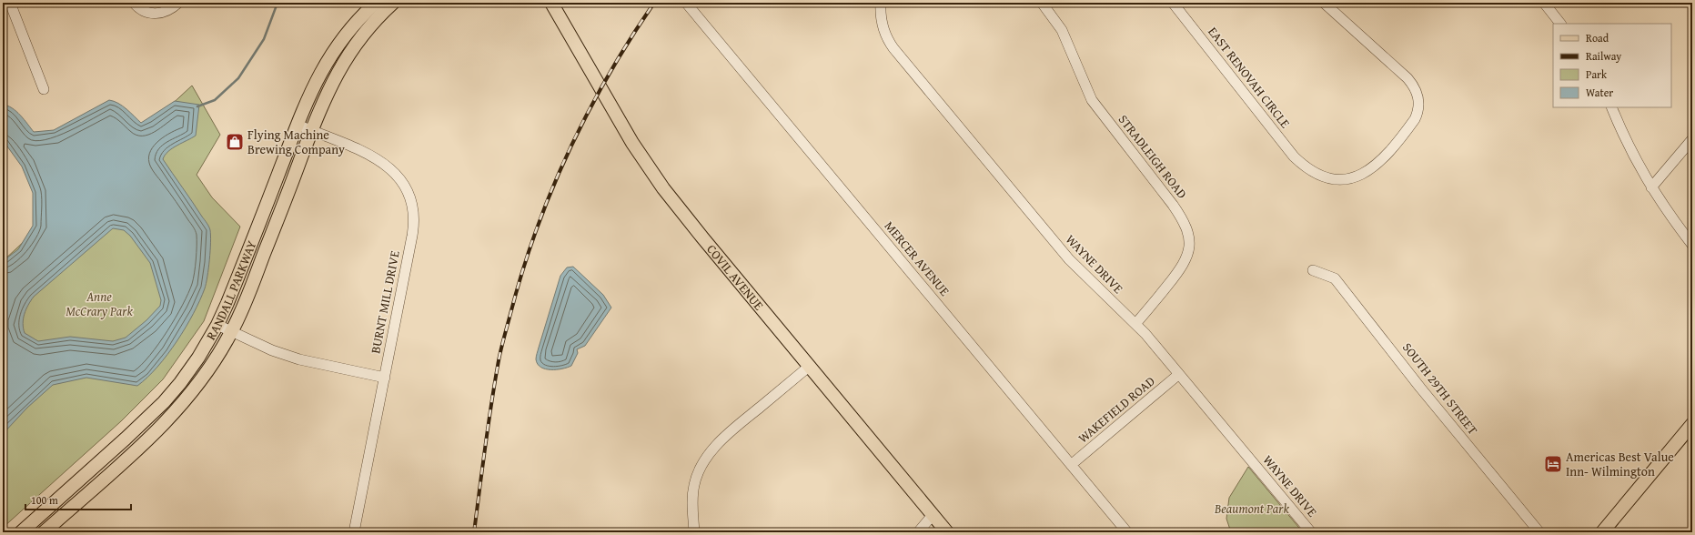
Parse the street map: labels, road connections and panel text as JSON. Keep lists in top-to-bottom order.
{
  "streets": {
    "main road": ["COVIL AVENUE", "RANDALL PARKWAY"],
    "street": [
      "EAST RENOVAH CIRCLE",
      "STRADLEIGH ROAD",
      "MERCER AVENUE",
      "WAYNE DRIVE",
      "BURNT MILL DRIVE",
      "SOUTH 29TH STREET",
      "WAKEFIELD ROAD"
    ]
  },
  "crossings": [
    ["STRADLEIGH ROAD", "WAYNE DRIVE"],
    ["MERCER AVENUE", "WAKEFIELD ROAD"],
    ["WAYNE DRIVE", "WAKEFIELD ROAD"],
    ["RANDALL PARKWAY", "BURNT MILL DRIVE"]
  ],
  "parks": ["Anne McCrary Park", "Beaumont Park"],
  "places": {
    "shop": ["Flying Machine Brewing Company"],
    "hotel": ["Americas Best Value Inn- Wilmington"]
  },
  "legend": [
    "Road",
    "Railway",
    "Park",
    "Water"
  ],
  "scale_bar": "100 m"
}
